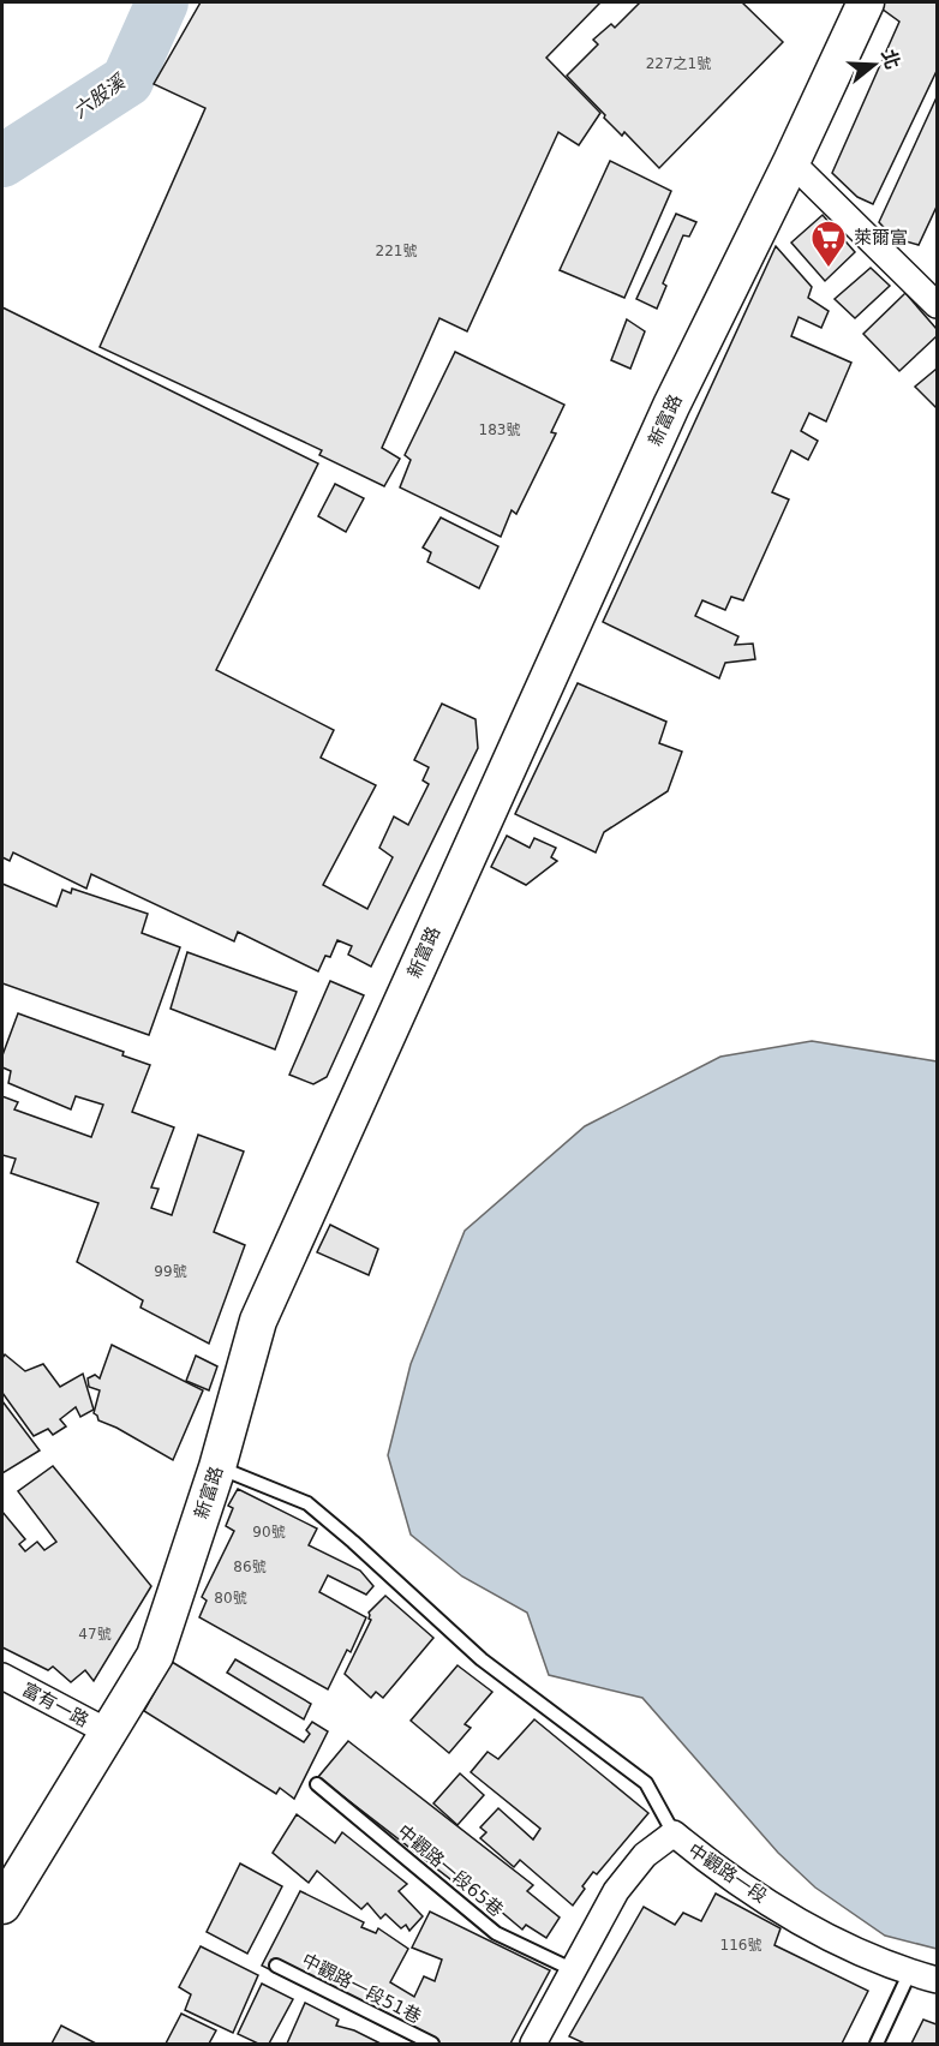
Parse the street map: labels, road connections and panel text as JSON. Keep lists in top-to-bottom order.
{
  "streets": {
    "street": ["新富路", "富有一路", "中觀路一段"],
    "lane": ["中觀路一段65巷", "中觀路一段51巷"]
  },
  "crossings": [
    ["新富路", "富有一路"],
    ["中觀路一段65巷", "中觀路一段"]
  ],
  "water": ["六股溪"],
  "places": {
    "supermarket": ["萊爾富"]
  },
  "house_numbers": [
    "227之1號",
    "221號",
    "183號",
    "99號",
    "90號",
    "86號",
    "80號",
    "47號",
    "116號"
  ],
  "north": "right"
}
